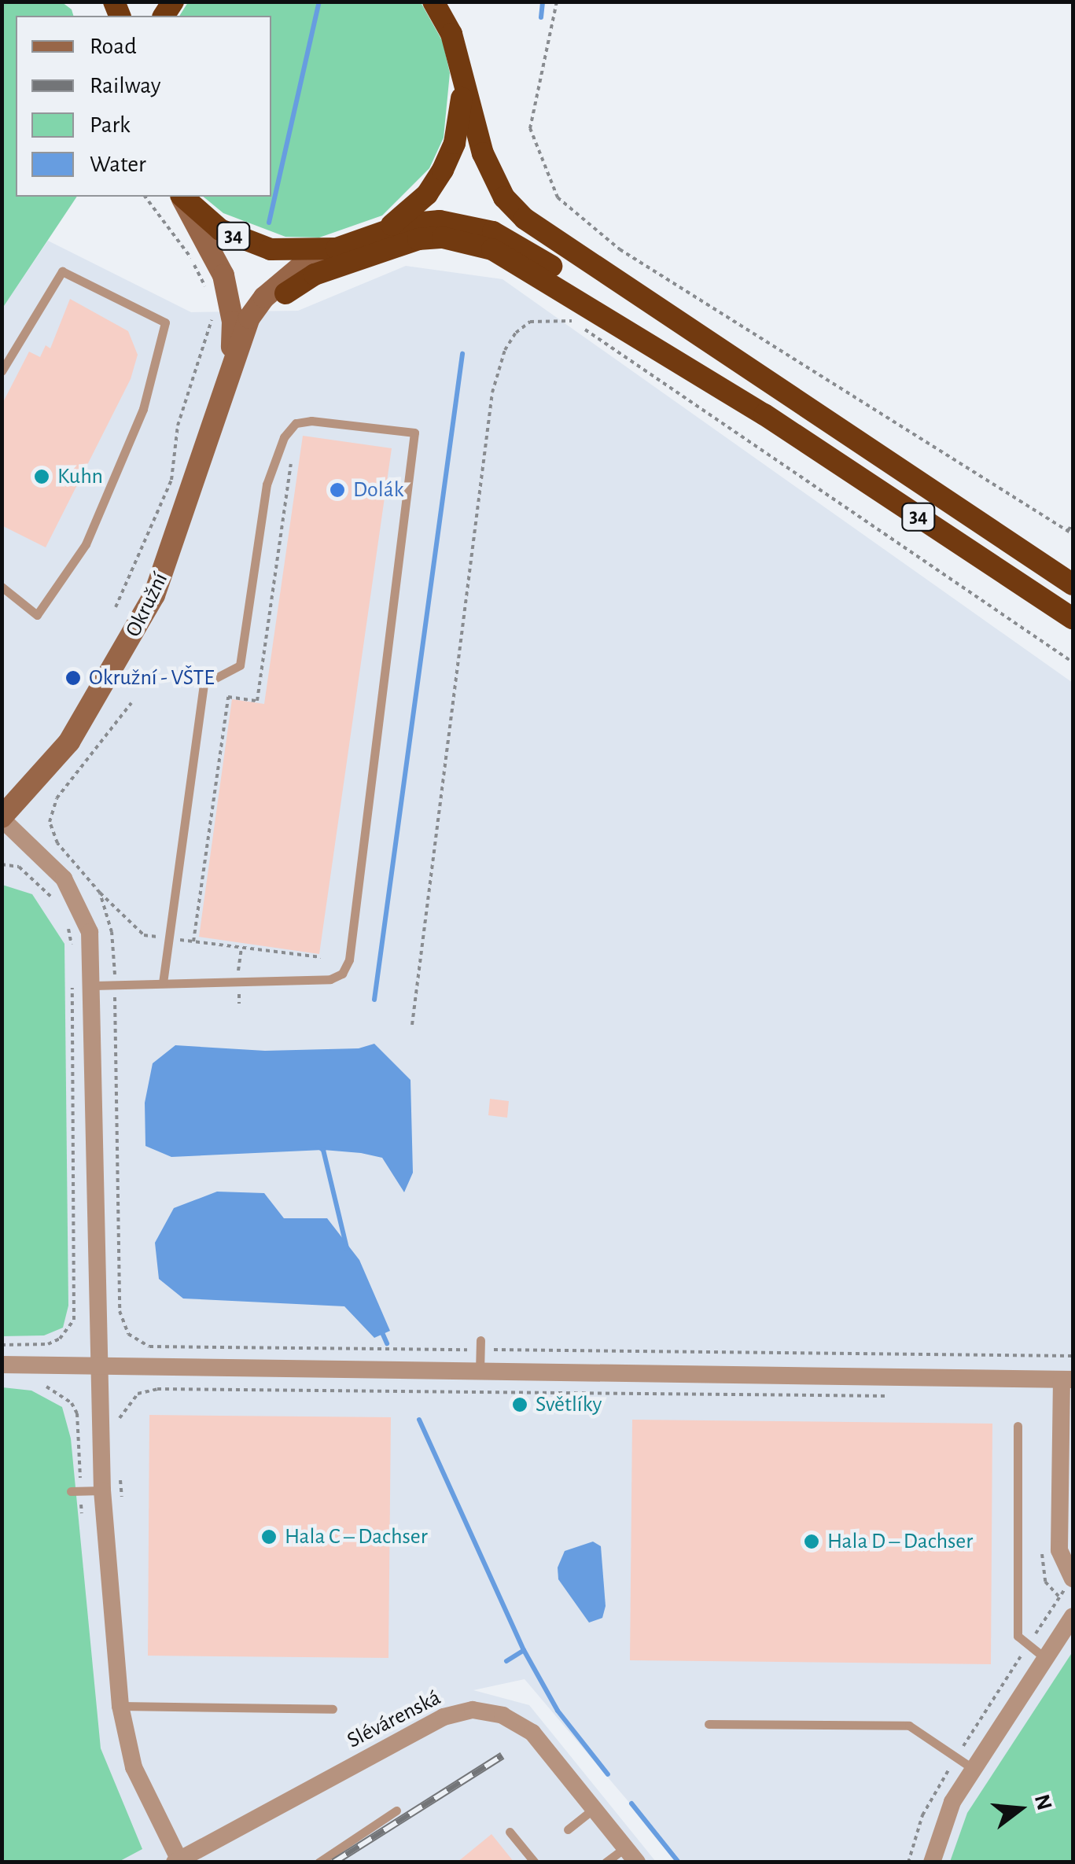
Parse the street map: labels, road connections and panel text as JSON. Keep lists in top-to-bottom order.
{
  "streets": {
    "highway": ["34"],
    "main road": ["Okružní"],
    "street": ["Slévárenská"]
  },
  "crossings": [
    ["34", "Okružní"]
  ],
  "places": [
    "Kuhn",
    "Dolák",
    "Okružní - VŠTE",
    "Světlíky",
    "Hala C – Dachser",
    "Hala D – Dachser"
  ],
  "legend": [
    "Road",
    "Railway",
    "Park",
    "Water"
  ],
  "north": "right"
}
